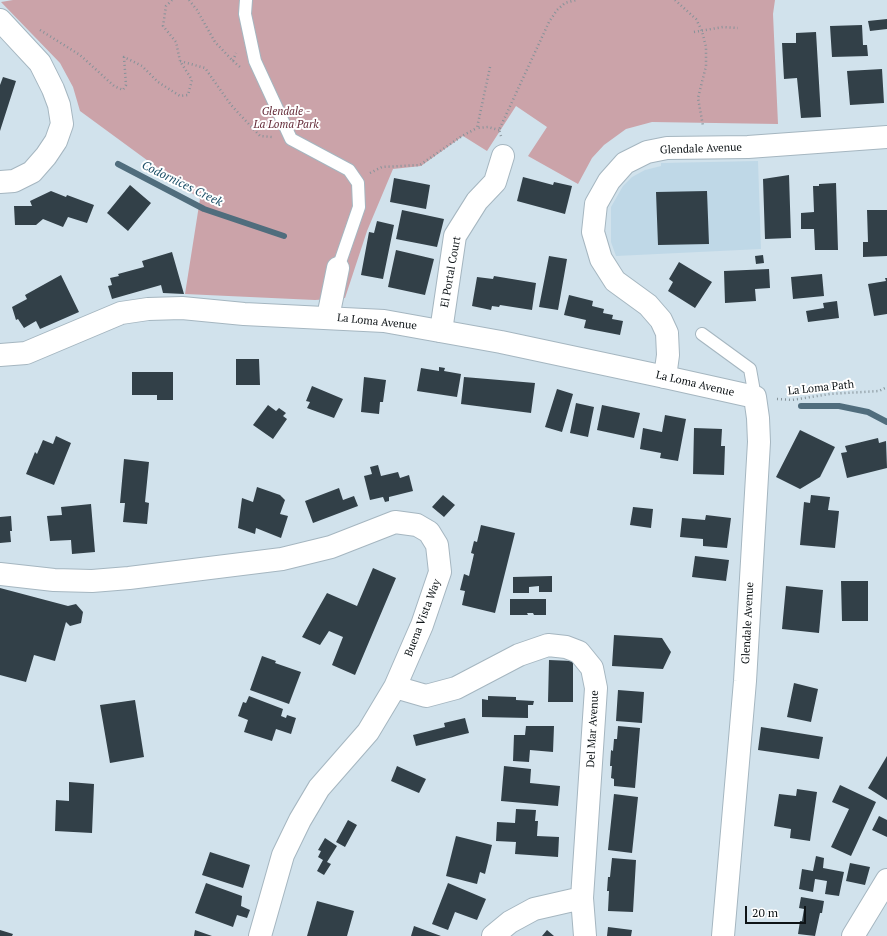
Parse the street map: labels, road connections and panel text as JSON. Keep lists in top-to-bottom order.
{
  "streets": {
    "street": [
      "Glendale Avenue",
      "El Portal Court",
      "La Loma Avenue",
      "Buena Vista Way",
      "Del Mar Avenue"
    ],
    "path": ["La Loma Path"]
  },
  "crossings": [
    ["Glendale Avenue", "La Loma Avenue"],
    ["Glendale Avenue", "La Loma Path"],
    ["El Portal Court", "La Loma Avenue"],
    ["La Loma Avenue", "La Loma Path"],
    ["Buena Vista Way", "Del Mar Avenue"]
  ],
  "water": ["Codornices Creek"],
  "parks": ["Glendale - La Loma Park"],
  "scale_bar": "20 m"
}
